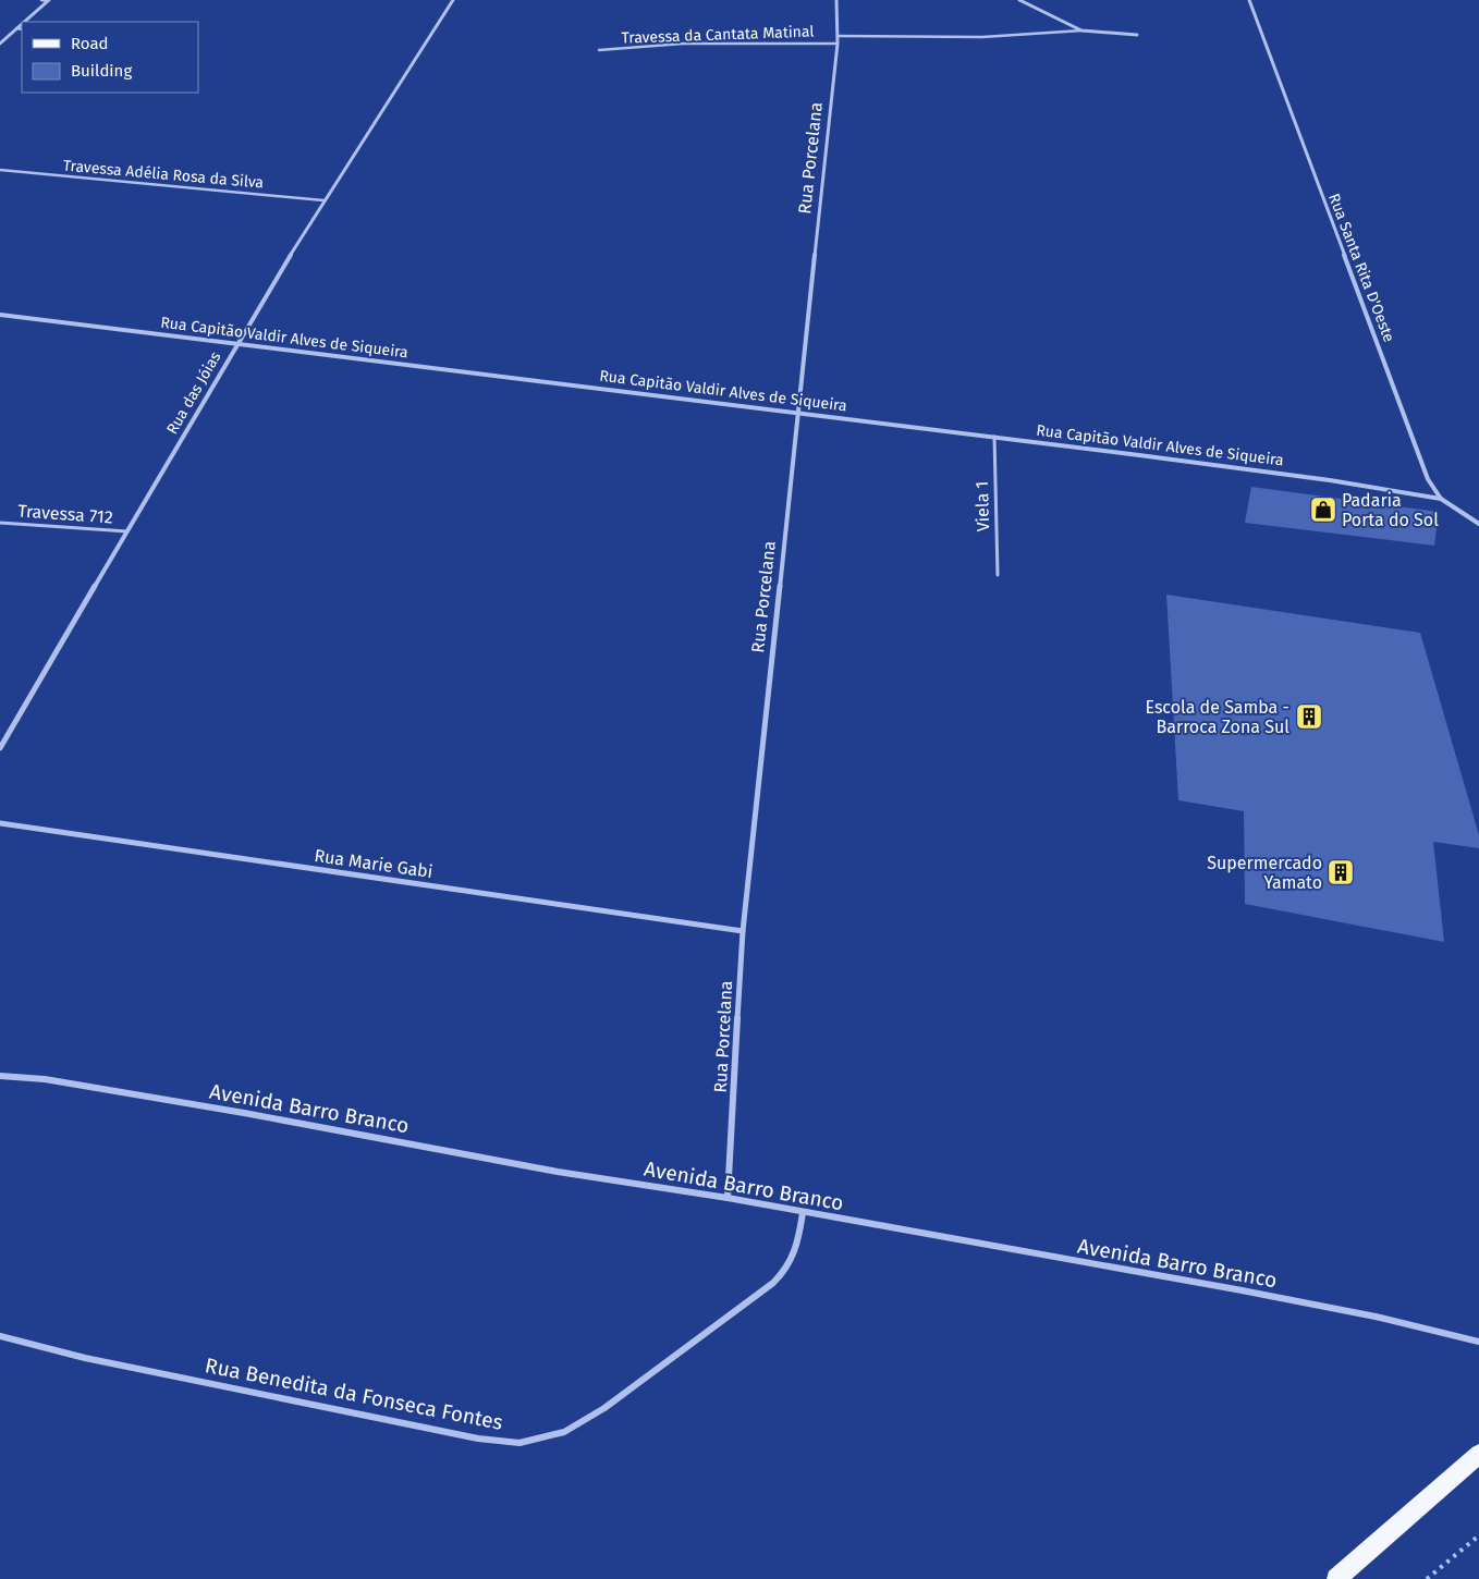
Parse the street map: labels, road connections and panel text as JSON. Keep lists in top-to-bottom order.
{
  "streets": {
    "street": [
      "Rua Porcelana",
      "Rua Santa Rita D'Oeste",
      "Rua Capitão Valdir Alves de Siqueira",
      "Rua das Jóias",
      "Rua Marie Gabi",
      "Avenida Barro Branco",
      "Rua Benedita da Fonseca Fontes"
    ],
    "lane": [
      "Travessa da Cantata Matinal",
      "Travessa Adélia Rosa da Silva",
      "Viela 1",
      "Travessa 712"
    ]
  },
  "crossings": [
    ["Travessa da Cantata Matinal", "Rua Porcelana"],
    ["Rua Porcelana", "Rua Capitão Valdir Alves de Siqueira"],
    ["Rua Porcelana", "Rua Marie Gabi"],
    ["Rua Porcelana", "Avenida Barro Branco"],
    ["Travessa Adélia Rosa da Silva", "Rua das Jóias"],
    ["Rua Santa Rita D'Oeste", "Rua Capitão Valdir Alves de Siqueira"],
    ["Rua Capitão Valdir Alves de Siqueira", "Rua das Jóias"],
    ["Rua Capitão Valdir Alves de Siqueira", "Viela 1"],
    ["Rua das Jóias", "Travessa 712"],
    ["Avenida Barro Branco", "Rua Benedita da Fonseca Fontes"]
  ],
  "places": {
    "shop": ["Padaria Porta do Sol"],
    "building": ["Escola de Samba - Barroca Zona Sul", "Supermercado Yamato"]
  },
  "legend": ["Road", "Building"]
}
